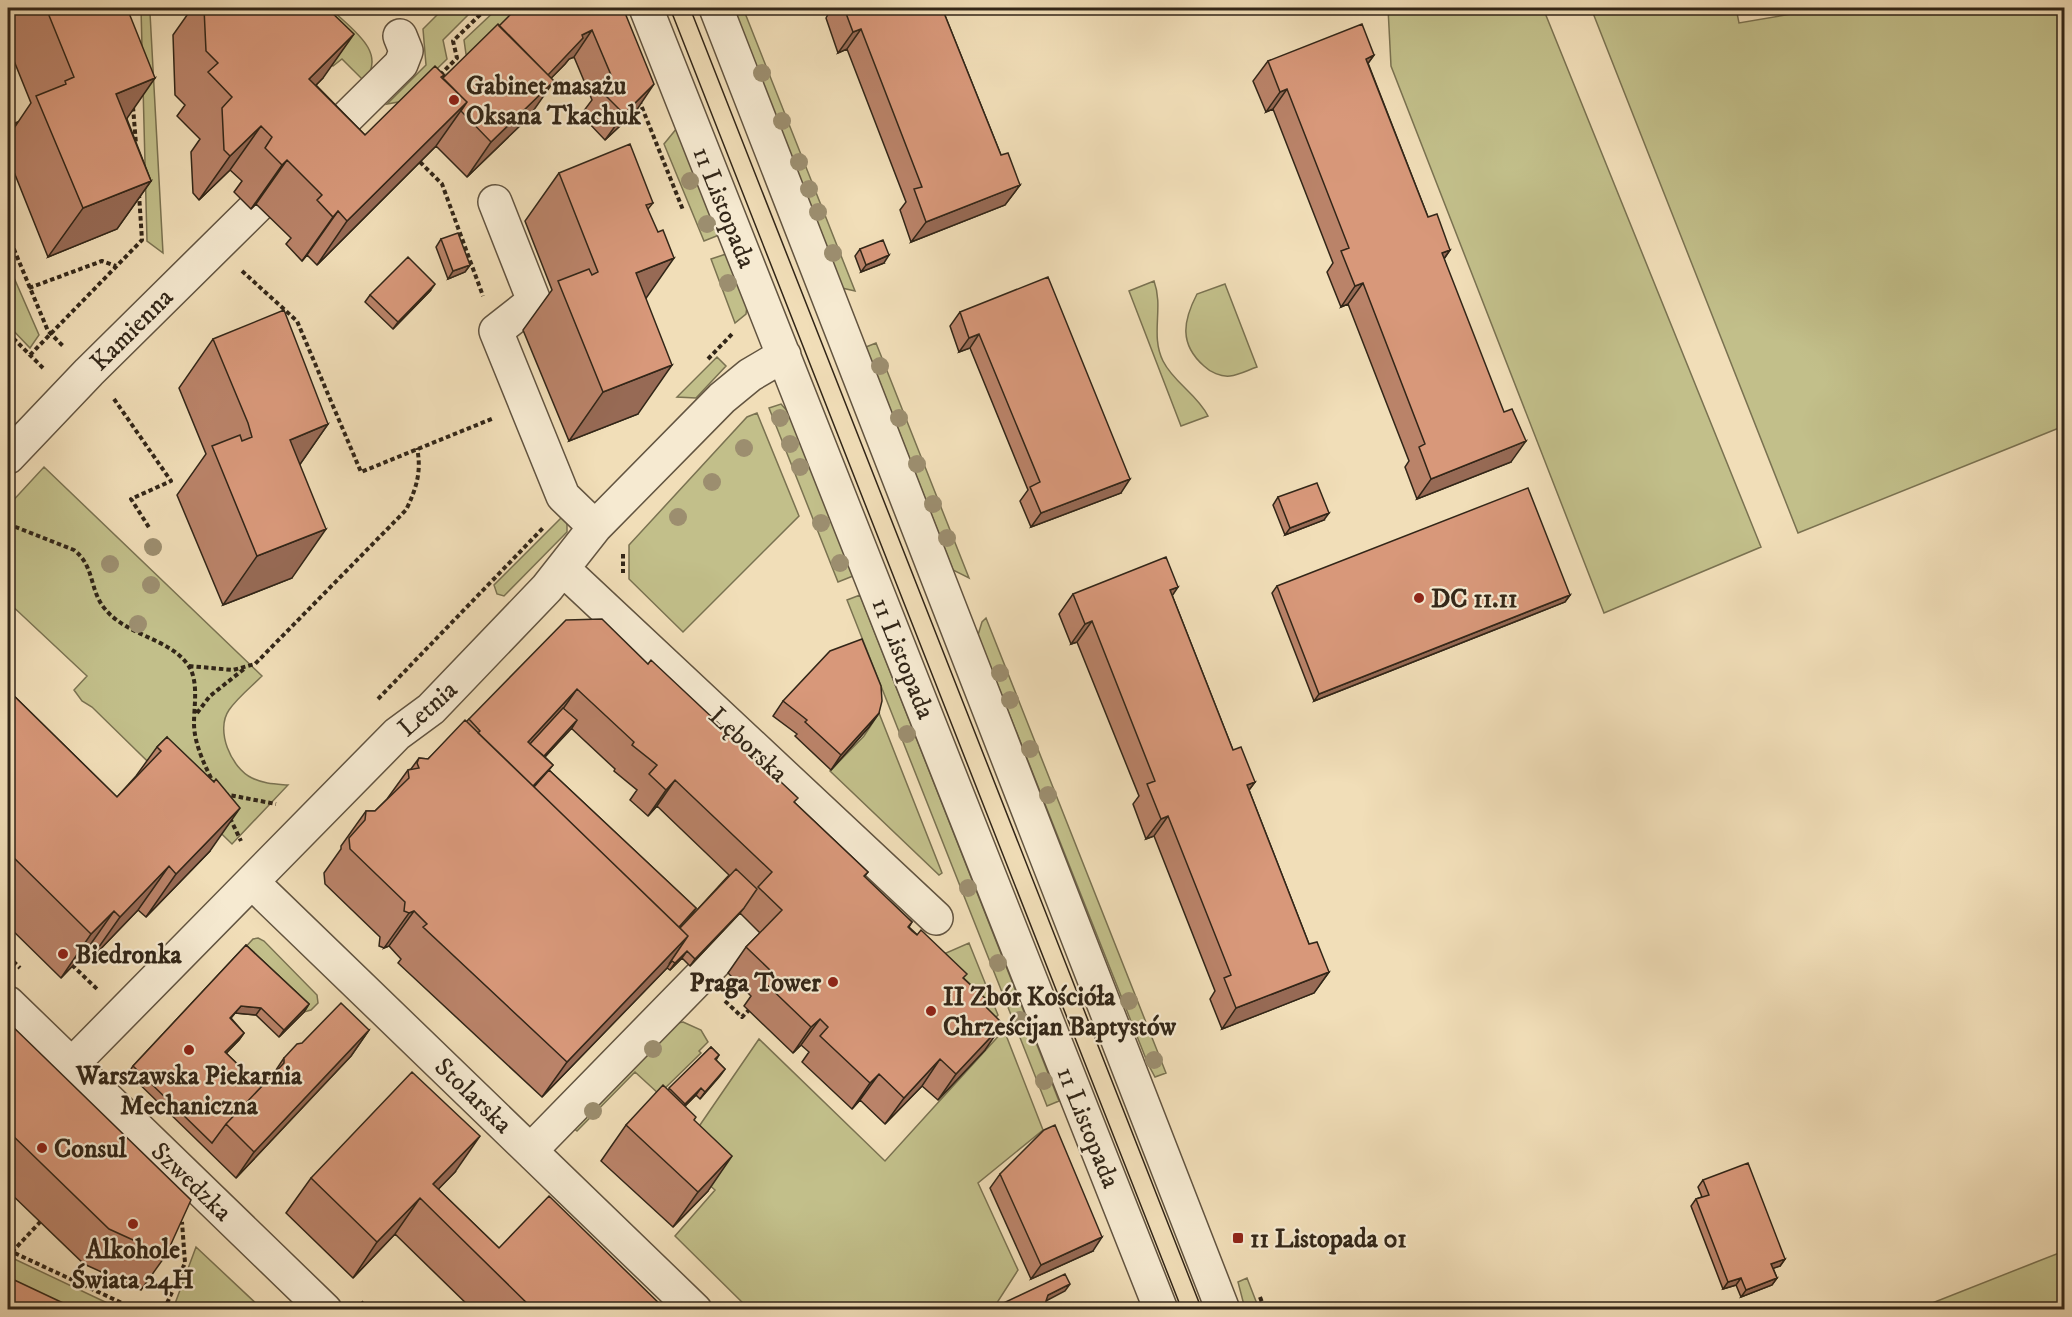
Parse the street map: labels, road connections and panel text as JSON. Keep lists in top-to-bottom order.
{
  "streets": {
    "street": [
      "11 Listopada",
      "Kamienna",
      "Letnia",
      "Lęborska",
      "Stolarska",
      "Szwedzka"
    ]
  },
  "crossings": [
    ["11 Listopada", "Letnia"],
    ["Letnia", "Lęborska"],
    ["Letnia", "Stolarska"],
    ["Letnia", "Szwedzka"]
  ],
  "places": {
    "other": [
      "Gabinet masażu Oksana Tkachuk",
      "DC 11.11",
      "Biedronka",
      "Praga Tower",
      "II Zbór Kościóła Chrześcijan Baptystów",
      "Warszawska Piekarnia Mechaniczna",
      "Consul",
      "Alkohole Świata 24H"
    ],
    "transit": ["11 Listopada 01"]
  }
}
